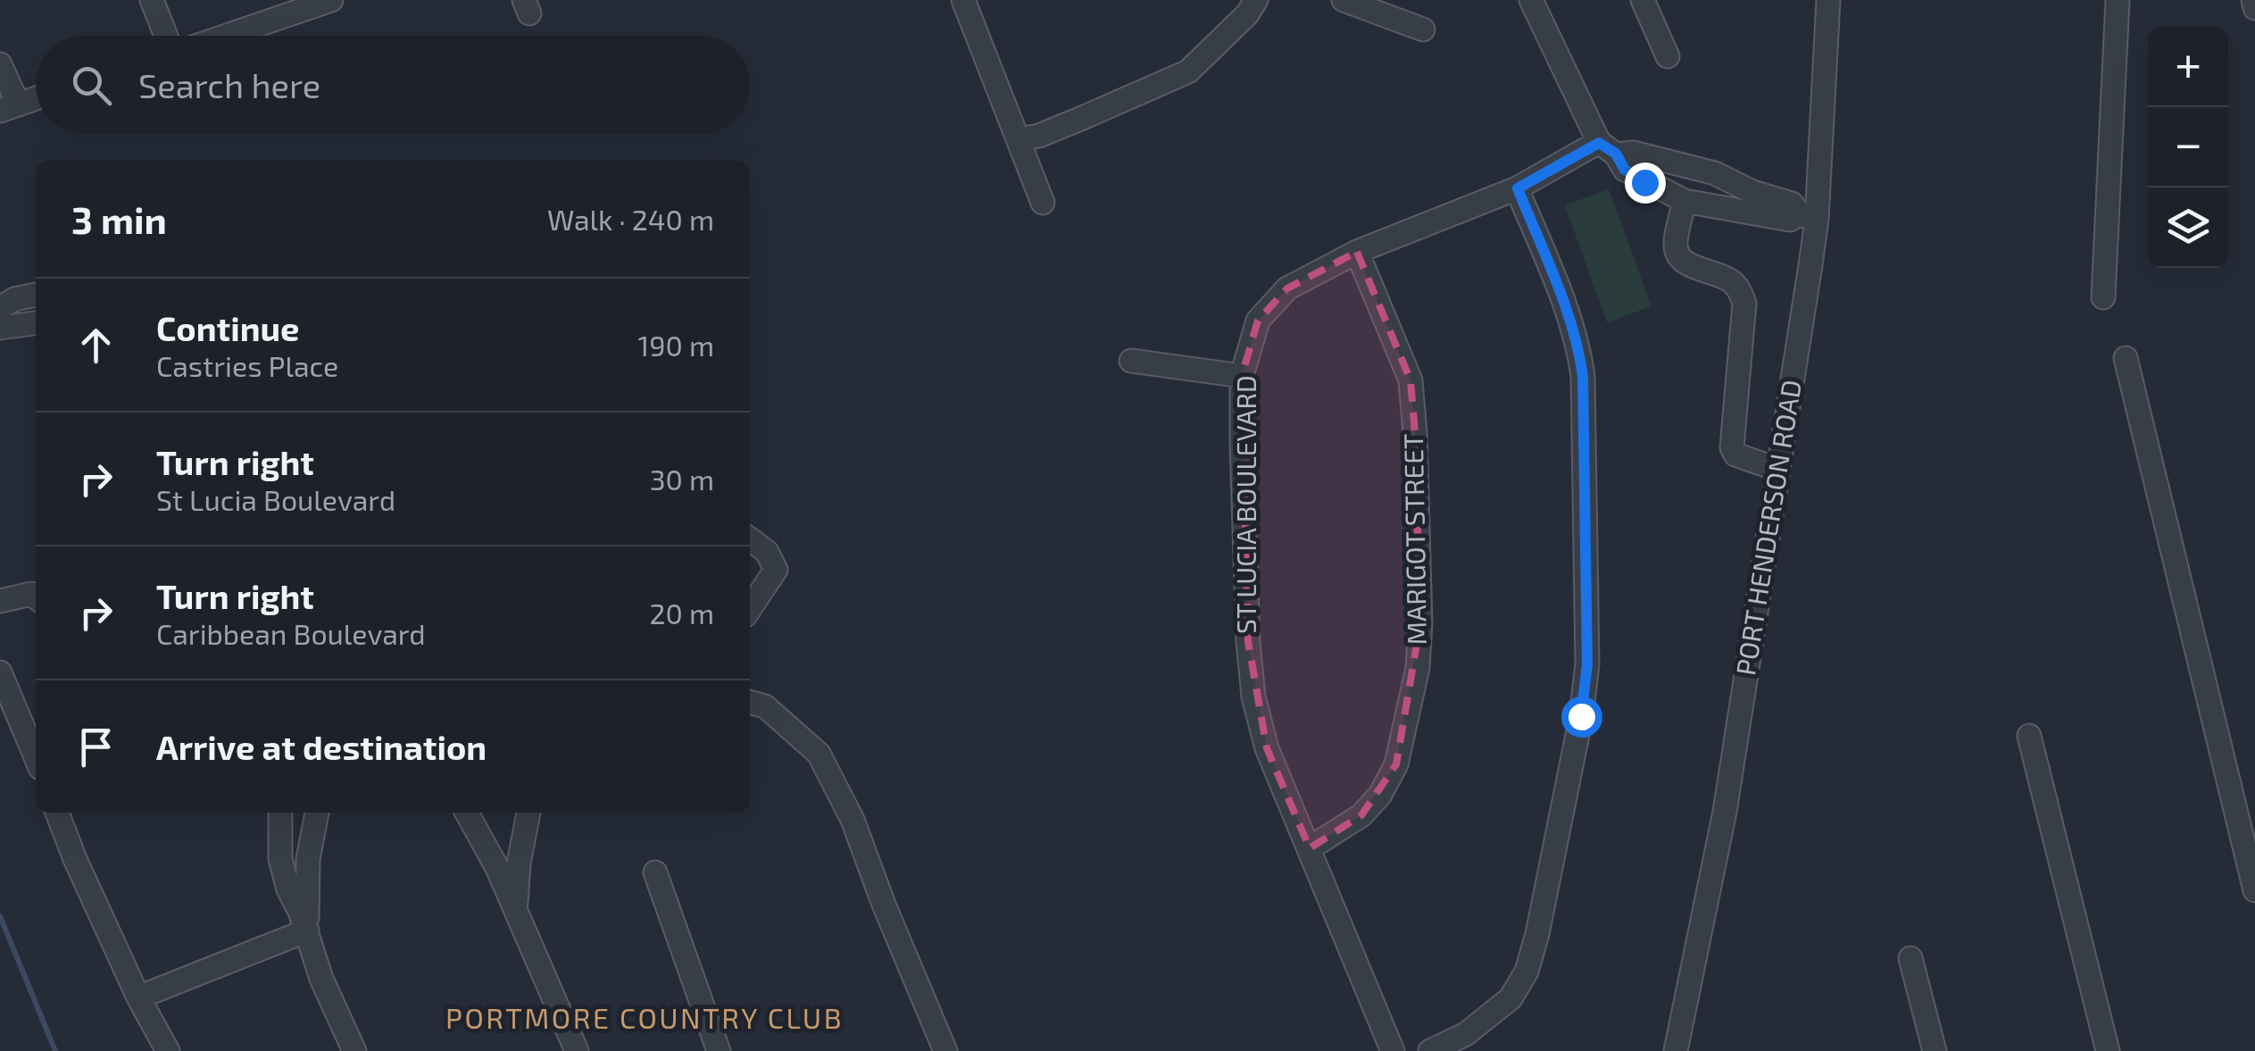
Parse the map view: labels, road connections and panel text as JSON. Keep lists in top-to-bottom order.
{
  "streets": {
    "street": ["ST LUCIA BOULEVARD", "PORT HENDERSON ROAD", "MARIGOT STREET"]
  },
  "crossings": [
    ["ST LUCIA BOULEVARD", "MARIGOT STREET"]
  ],
  "districts": ["PORTMORE COUNTRY CLUB"],
  "page": {
    "map_buttons": ["+", "−"],
    "search": "Search here",
    "heading": ["3 min", "Walk · 240 m"],
    "list": [
      ["Continue", "Castries Place", "190 m"],
      ["Turn right", "St Lucia Boulevard", "30 m"],
      ["Turn right", "Caribbean Boulevard", "20 m"],
      "Arrive at destination"
    ]
  }
}
